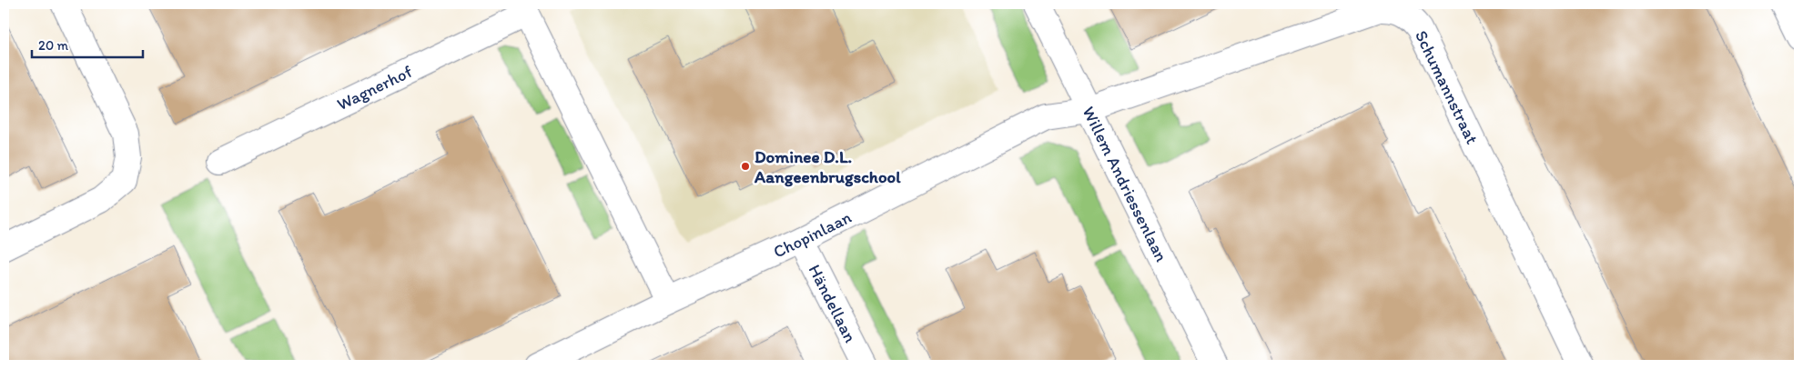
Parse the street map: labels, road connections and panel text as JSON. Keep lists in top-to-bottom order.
{
  "streets": {
    "street": [
      "Schumannstraat",
      "Wagnerhof",
      "Willem Andriessenlaan",
      "Chopinlaan",
      "Händellaan"
    ]
  },
  "crossings": [
    ["Schumannstraat", "Willem Andriessenlaan"],
    ["Schumannstraat", "Chopinlaan"],
    ["Wagnerhof", "Chopinlaan"],
    ["Willem Andriessenlaan", "Chopinlaan"],
    ["Chopinlaan", "Händellaan"]
  ],
  "places": ["Dominee D.L. Aangeenbrugschool"],
  "scale_bar": "20 m"
}
